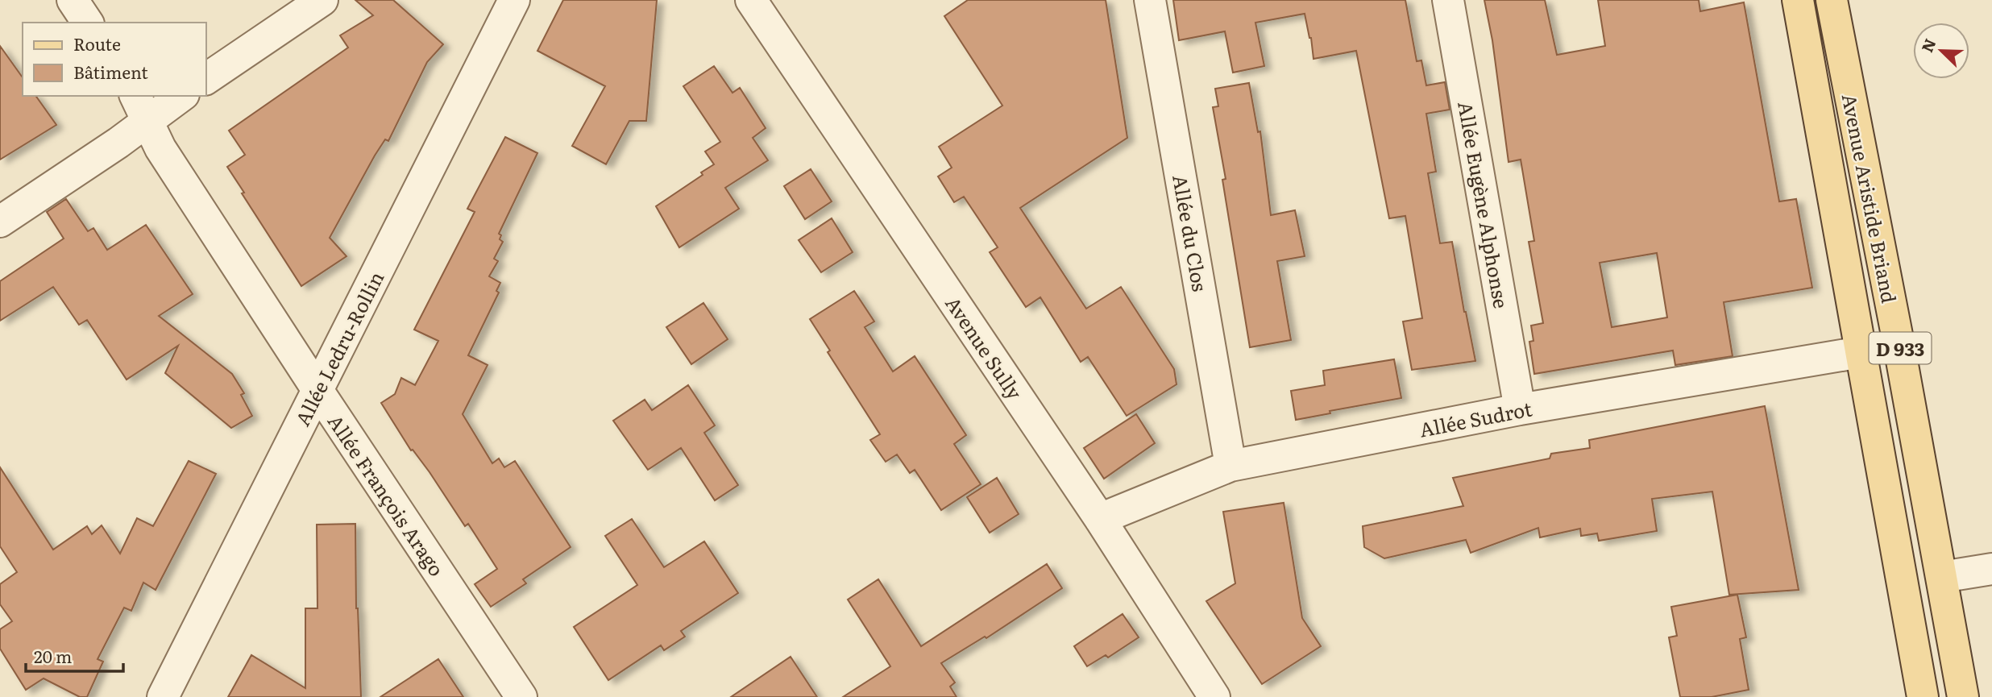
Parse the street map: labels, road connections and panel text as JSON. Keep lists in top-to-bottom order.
{
  "streets": {
    "main road": ["Avenue Aristide Briand", "D 933"],
    "street": [
      "Allée Eugène Alphonse",
      "Allée du Clos",
      "Avenue Sully",
      "Allée Ledru-Rollin",
      "Allée Sudrot",
      "Allée François Arago"
    ]
  },
  "crossings": [
    ["Avenue Aristide Briand", "Allée Sudrot"],
    ["Allée Eugène Alphonse", "Allée Sudrot"],
    ["Allée du Clos", "Allée Sudrot"],
    ["Avenue Sully", "Allée Sudrot"],
    ["Allée Ledru-Rollin", "Allée François Arago"]
  ],
  "legend": ["Route", "Bâtiment"],
  "scale_bar": "20 m",
  "north": "top left"
}
